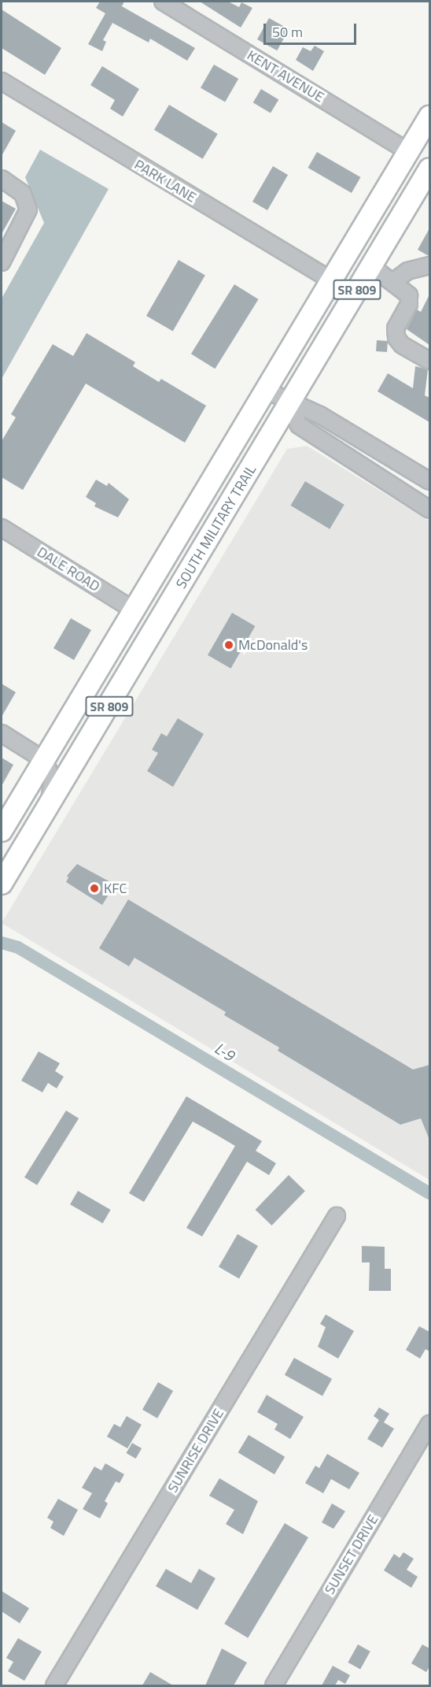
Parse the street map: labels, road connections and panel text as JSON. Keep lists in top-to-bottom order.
{
  "streets": {
    "main road": ["SR 809", "SOUTH MILITARY TRAIL"],
    "street": [
      "KENT AVENUE",
      "PARK LANE",
      "DALE ROAD",
      "SUNRISE DRIVE",
      "SUNSET DRIVE"
    ]
  },
  "crossings": [
    ["KENT AVENUE", "SOUTH MILITARY TRAIL"],
    ["PARK LANE", "SOUTH MILITARY TRAIL"],
    ["SOUTH MILITARY TRAIL", "DALE ROAD"]
  ],
  "water": ["L-9"],
  "places": ["McDonald's", "KFC"],
  "scale_bar": "50 m"
}
